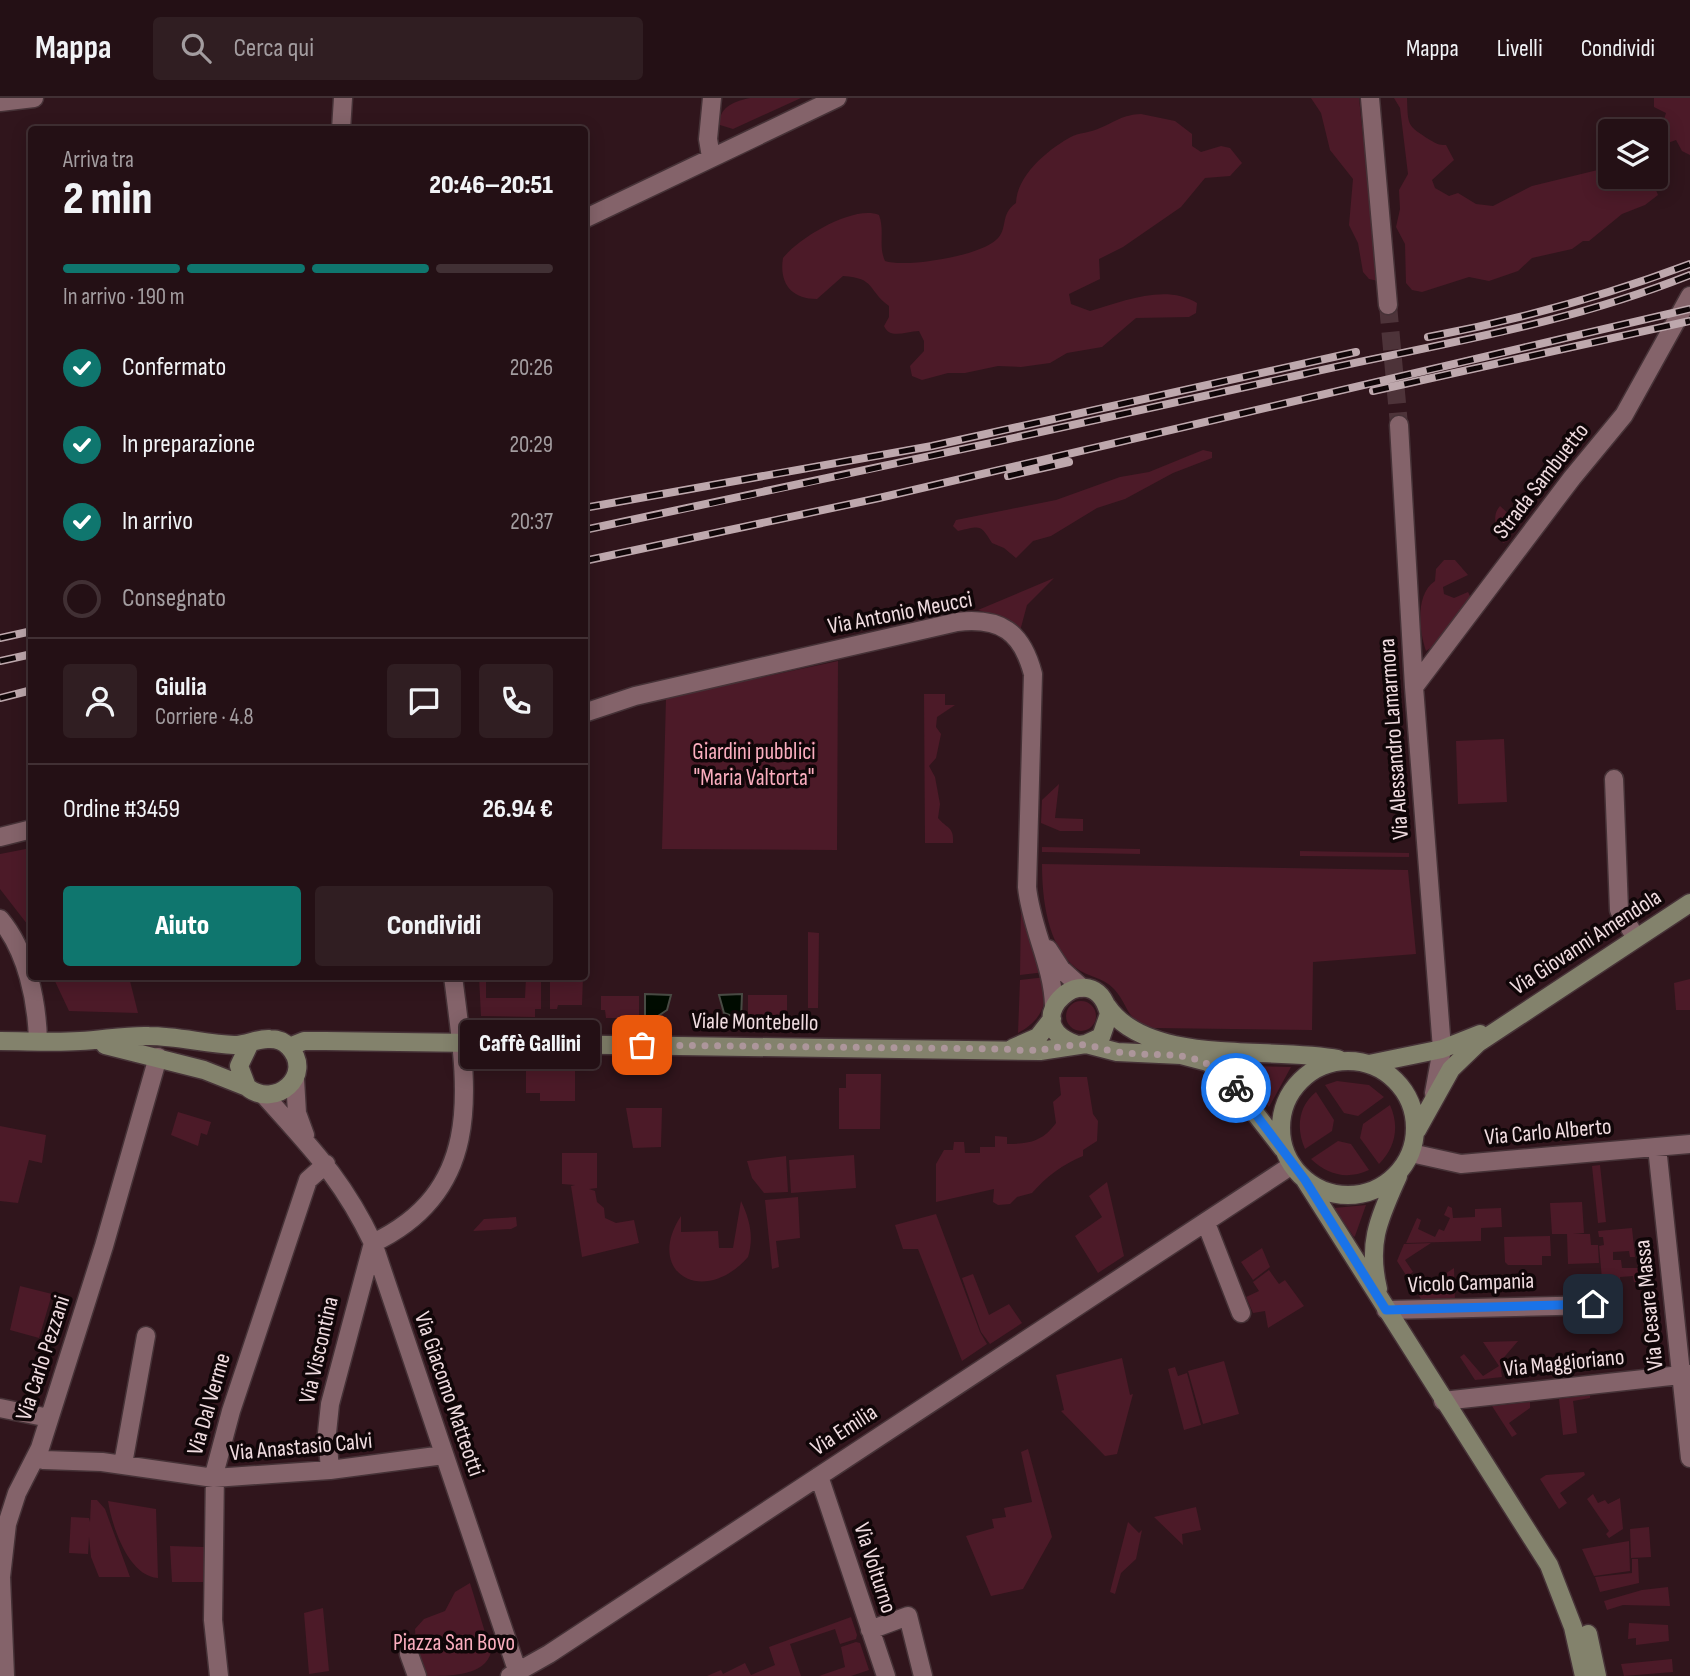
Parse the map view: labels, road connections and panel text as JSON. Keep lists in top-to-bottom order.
{
  "streets": {
    "street": [
      "Strada Sambuetto",
      "Via Antonio Meucci",
      "Via Alessandro Lamarmora",
      "Via Giovanni Amendola",
      "Viale Montebello",
      "Via Carlo Alberto",
      "Vicolo Campania",
      "Via Cesare Massa",
      "Via Viscontina",
      "Via Carlo Pezzani",
      "Via Maggioriano",
      "Via Giacomo Matteotti",
      "Via Dal Verme",
      "Via Emilia",
      "Via Anastasio Calvi",
      "Via Volturno"
    ]
  },
  "crossings": [
    ["Strada Sambuetto", "Via Alessandro Lamarmora"],
    ["Via Antonio Meucci", "Viale Montebello"],
    ["Via Alessandro Lamarmora", "Via Giovanni Amendola"],
    ["Via Giovanni Amendola", "Viale Montebello"],
    ["Via Giovanni Amendola", "Via Carlo Alberto"],
    ["Via Giovanni Amendola", "Via Emilia"],
    ["Viale Montebello", "Via Carlo Alberto"],
    ["Viale Montebello", "Via Giacomo Matteotti"],
    ["Viale Montebello", "Via Emilia"],
    ["Via Carlo Alberto", "Via Cesare Massa"],
    ["Via Carlo Alberto", "Via Emilia"],
    ["Via Cesare Massa", "Via Maggioriano"],
    ["Via Viscontina", "Via Giacomo Matteotti"],
    ["Via Viscontina", "Via Anastasio Calvi"],
    ["Via Carlo Pezzani", "Via Giacomo Matteotti"],
    ["Via Carlo Pezzani", "Via Anastasio Calvi"],
    ["Via Giacomo Matteotti", "Via Dal Verme"],
    ["Via Giacomo Matteotti", "Via Emilia"],
    ["Via Giacomo Matteotti", "Via Anastasio Calvi"],
    ["Via Dal Verme", "Via Anastasio Calvi"],
    ["Via Emilia", "Via Volturno"]
  ],
  "parks": ["Giardini pubblici \"Maria Valtorta\"", "Piazza San Bovo"],
  "places": ["Caffè Gallini"],
  "page": {
    "header": "Mappa",
    "search": "Cerca qui",
    "nav": ["Mappa", "Livelli", "Condividi"],
    "heading": ["2 min", "Arriva tra", "20:46–20:51"],
    "panel": [
      "Giulia",
      "Corriere · 4.8",
      "Ordine #3459",
      "26.94 €"
    ],
    "bar": "In arrivo · 190 m",
    "list": [
      ["Confermato", "20:26"],
      ["In preparazione", "20:29"],
      ["In arrivo", "20:37"],
      "Consegnato"
    ],
    "buttons": ["Aiuto", "Condividi"],
    "bubble": "Caffè Gallini"
  }
}
